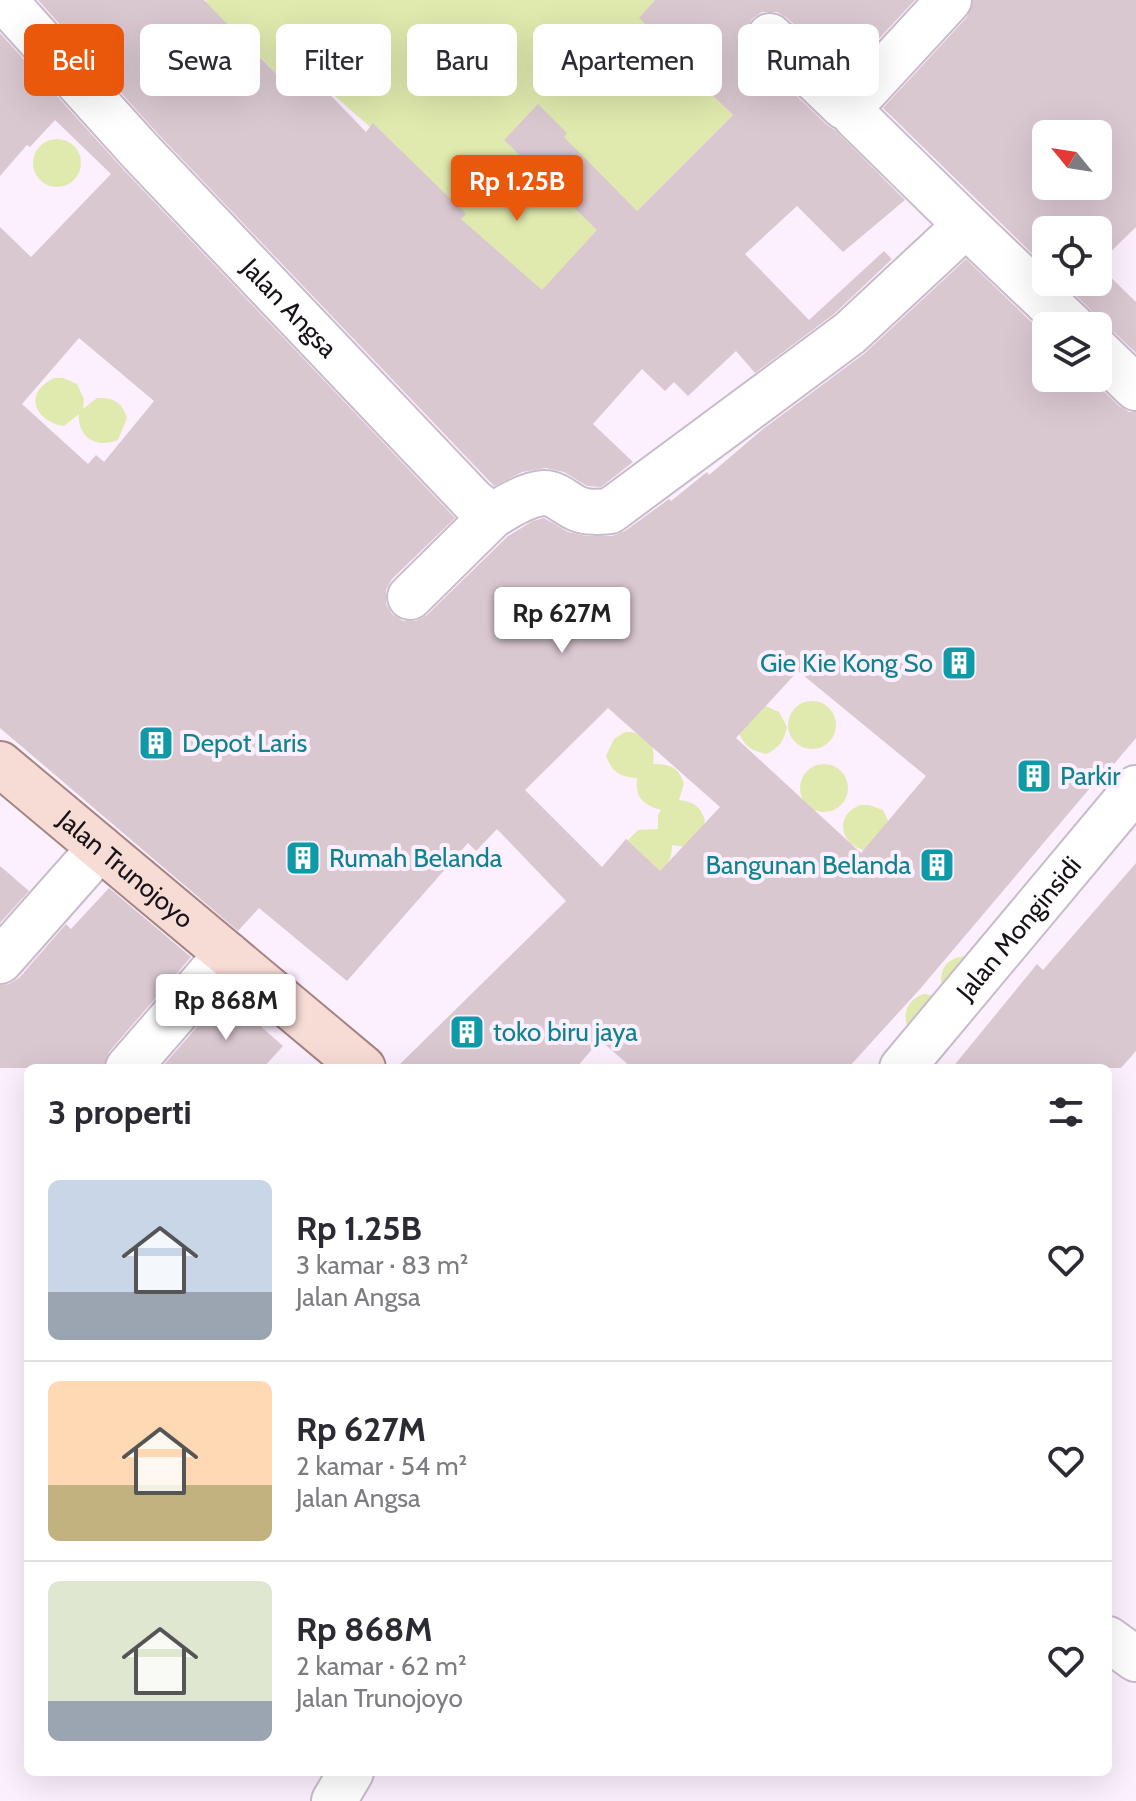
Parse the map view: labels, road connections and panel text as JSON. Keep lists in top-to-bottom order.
{
  "streets": {
    "main road": ["Jalan Trunojoyo"],
    "street": ["Jalan Angsa", "Jalan Monginsidi"]
  },
  "places": {
    "building": [
      "Gie Kie Kong So",
      "Depot Laris",
      "Parkir",
      "Rumah Belanda",
      "Bangunan Belanda",
      "toko biru jaya"
    ]
  },
  "north": "top left",
  "page": {
    "chip": [
      "Beli",
      "Sewa",
      "Filter",
      "Baru",
      "Apartemen",
      "Rumah"
    ],
    "price": ["Rp 1.25B", "Rp 627M", "Rp 868M"],
    "heading": "3 properti",
    "list": [
      {
        "name": "Rp 1.25B",
        "note": "3 kamar · 83 m² · Jalan Angsa"
      },
      {
        "name": "Rp 627M",
        "note": "2 kamar · 54 m² · Jalan Angsa"
      },
      {
        "name": "Rp 868M",
        "note": "2 kamar · 62 m² · Jalan Trunojoyo"
      }
    ]
  }
}
